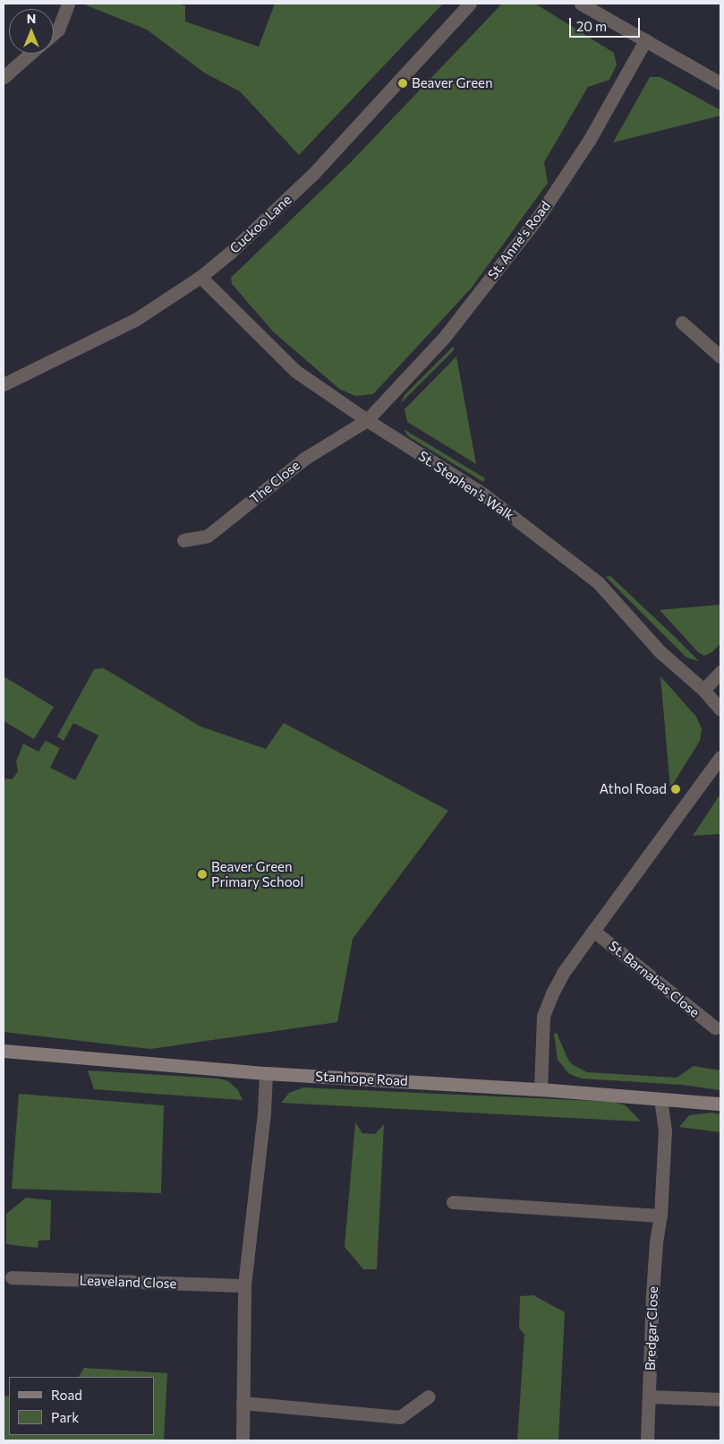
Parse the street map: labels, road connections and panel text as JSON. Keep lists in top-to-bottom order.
{
  "streets": {
    "street": [
      "Cuckoo Lane",
      "St. Anne's Road",
      "The Close",
      "St. Stephen's Walk",
      "St. Barnabas Close",
      "Stanhope Road",
      "Leaveland Close",
      "Bredgar Close"
    ]
  },
  "crossings": [
    ["Cuckoo Lane", "St. Stephen's Walk"],
    ["St. Anne's Road", "The Close"],
    ["St. Anne's Road", "St. Stephen's Walk"],
    ["The Close", "St. Stephen's Walk"],
    ["Stanhope Road", "Bredgar Close"]
  ],
  "places": ["Beaver Green", "Athol Road", "Beaver Green Primary School"],
  "legend": ["Road", "Park"],
  "scale_bar": "20 m",
  "north": "top"
}
